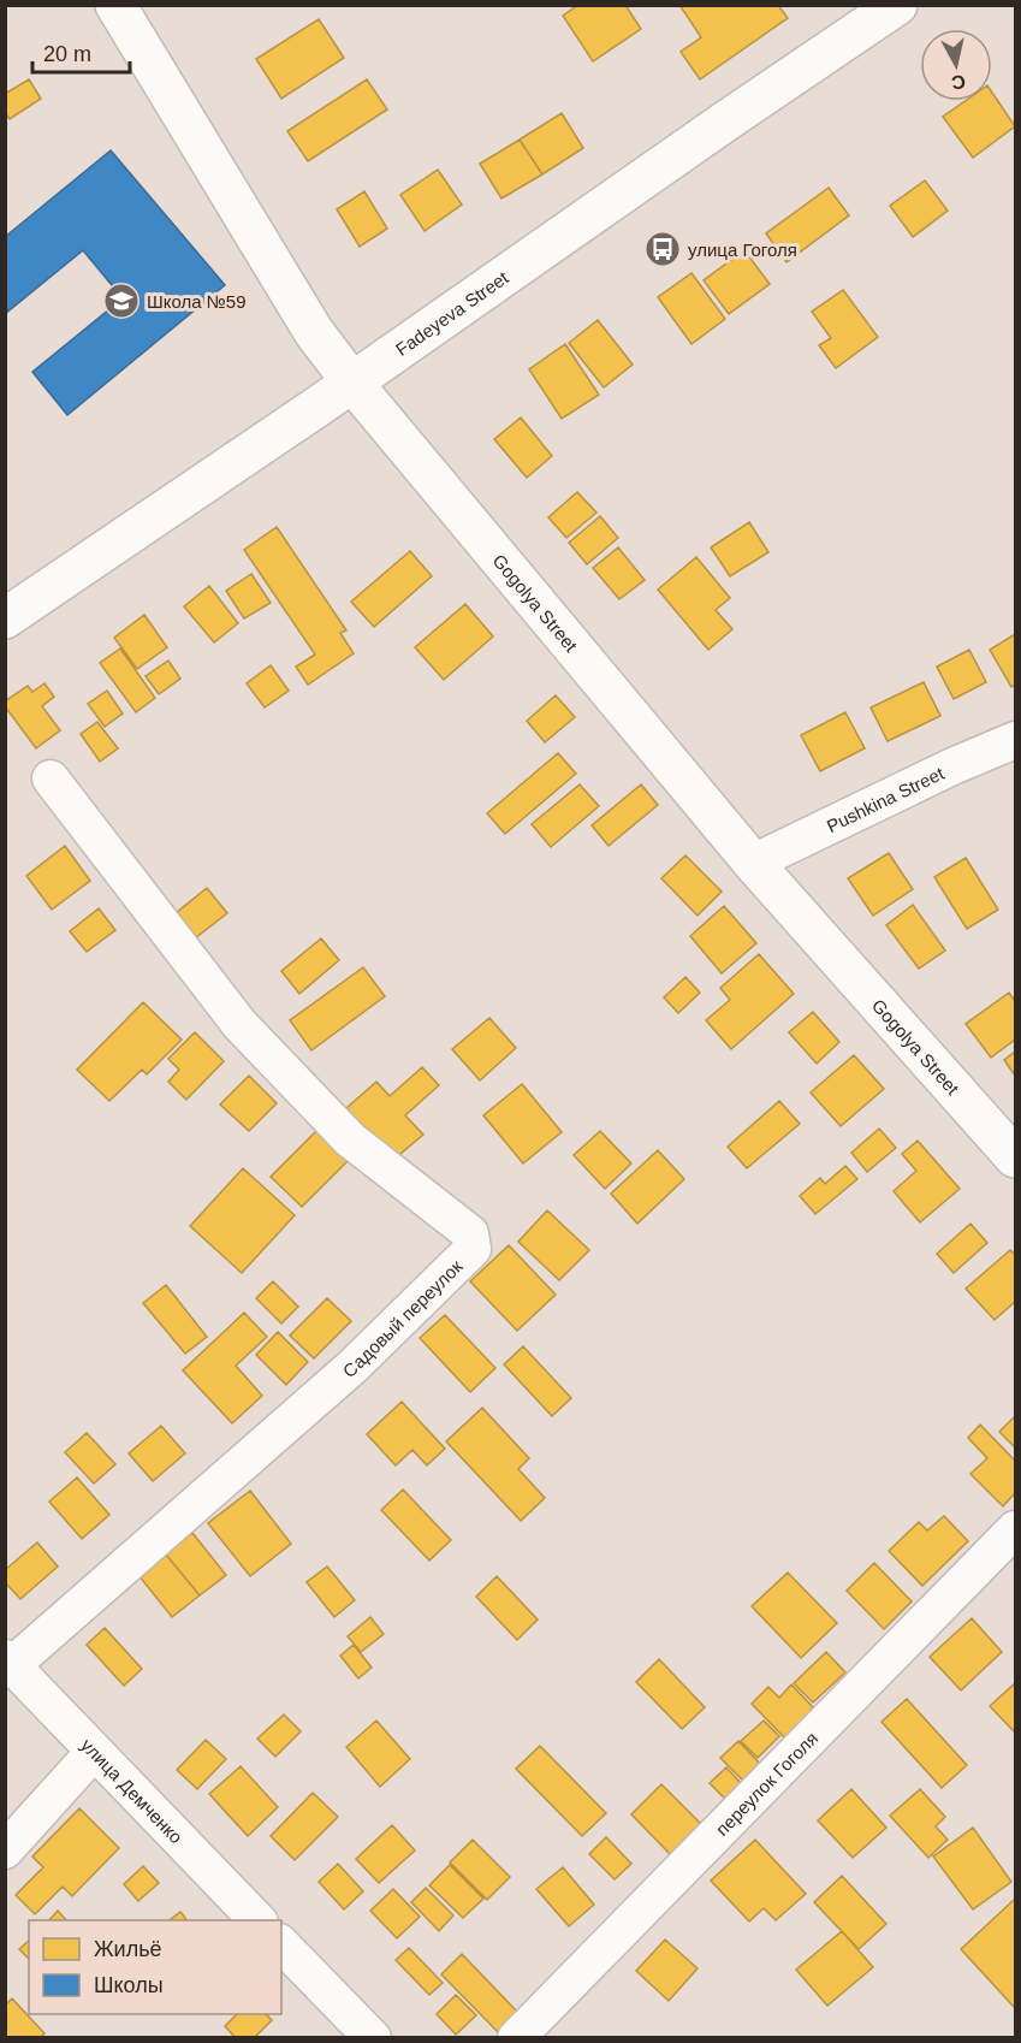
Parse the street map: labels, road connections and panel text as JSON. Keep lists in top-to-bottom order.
{
  "streets": {
    "main road": ["Fadeyeva Street", "Gogolya Street"],
    "street": [
      "Pushkina Street",
      "Садовый переулок",
      "переулок Гоголя",
      "улица Демченко"
    ]
  },
  "crossings": [
    ["Fadeyeva Street", "Gogolya Street"],
    ["Gogolya Street", "Pushkina Street"],
    ["Садовый переулок", "улица Демченко"]
  ],
  "places": {
    "bus stop": ["улица Гоголя"],
    "school or university": ["Школа №59"]
  },
  "legend": ["Жильё", "Школы"],
  "scale_bar": "20 m",
  "north": "bottom"
}
